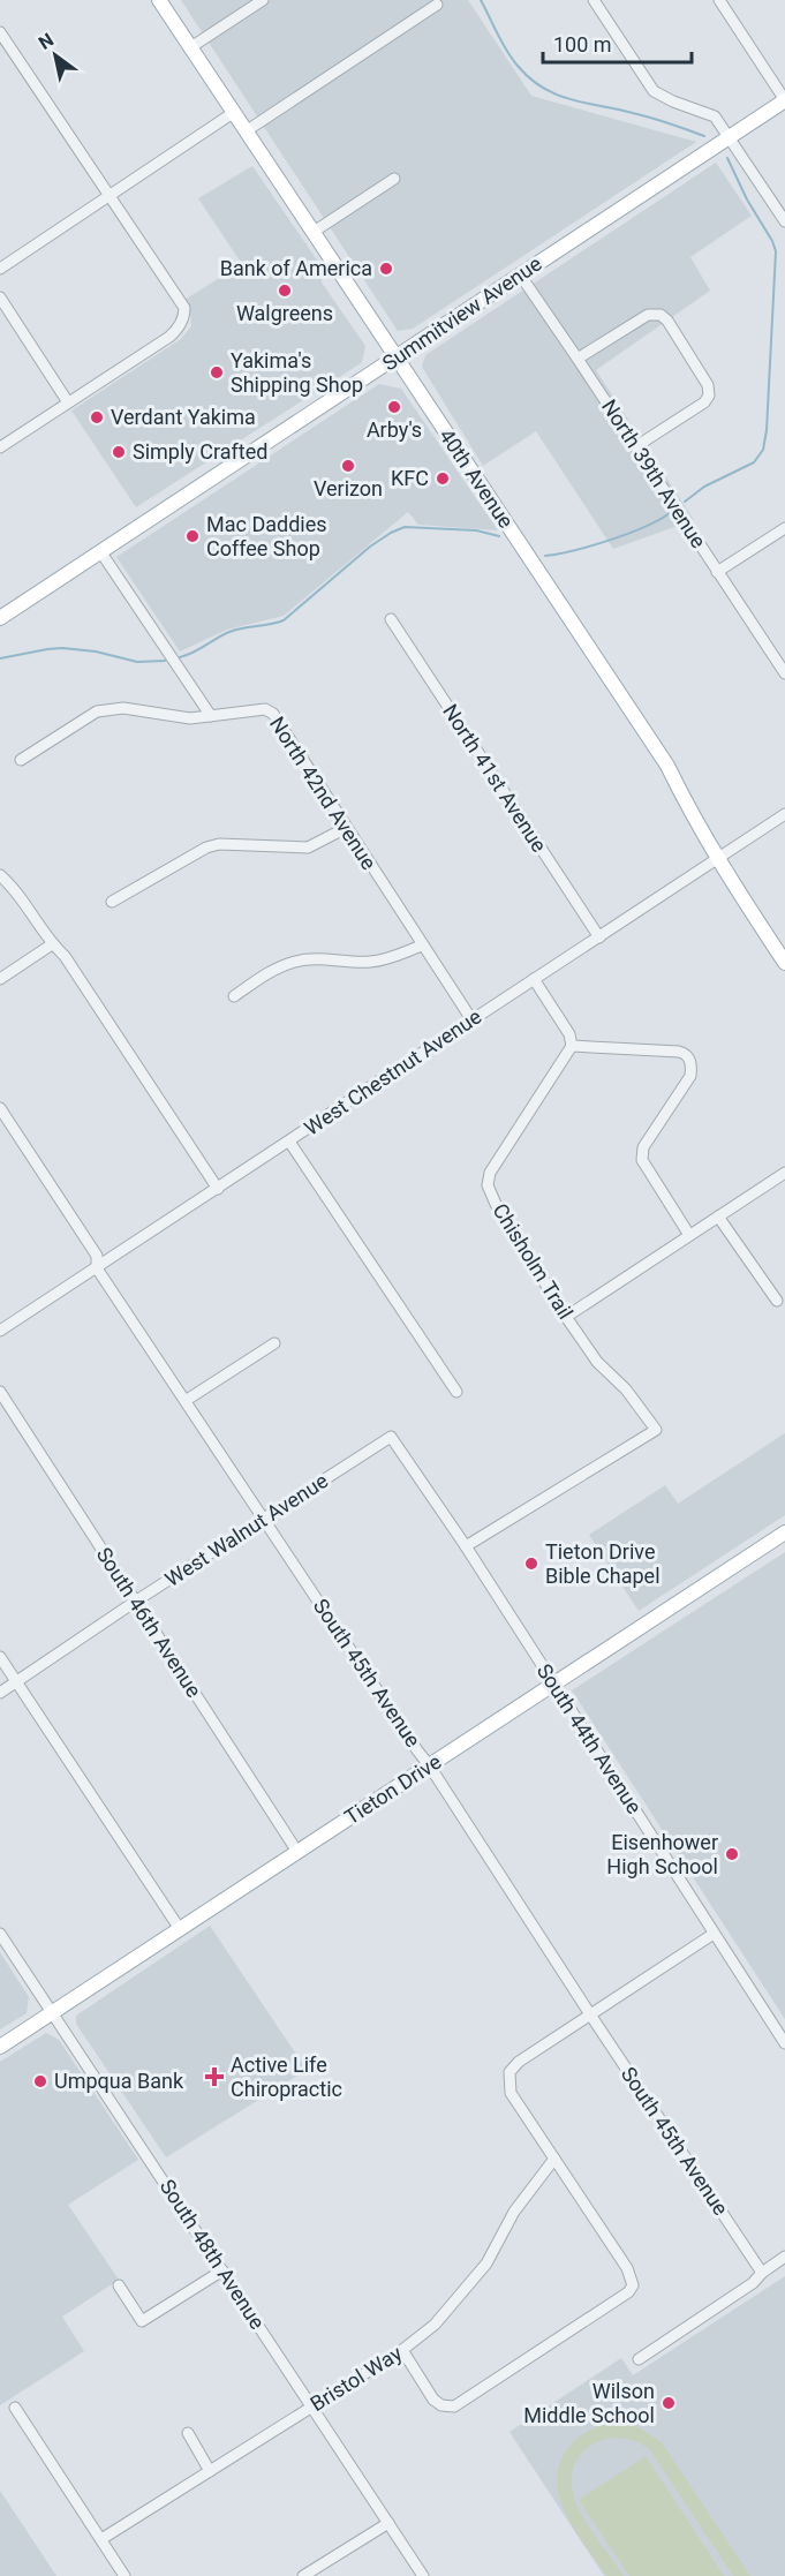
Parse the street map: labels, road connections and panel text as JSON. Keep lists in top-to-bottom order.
{
  "streets": {
    "main road": ["Summitview Avenue", "40th Avenue", "Tieton Drive"],
    "street": [
      "North 39th Avenue",
      "North 41st Avenue",
      "North 42nd Avenue",
      "West Chestnut Avenue",
      "Chisholm Trail",
      "West Walnut Avenue",
      "South 46th Avenue",
      "South 45th Avenue",
      "South 44th Avenue",
      "South 48th Avenue",
      "Bristol Way"
    ]
  },
  "crossings": [
    ["Summitview Avenue", "North 39th Avenue"],
    ["Summitview Avenue", "40th Avenue"],
    ["40th Avenue", "West Chestnut Avenue"],
    ["North 41st Avenue", "West Chestnut Avenue"],
    ["North 42nd Avenue", "West Chestnut Avenue"],
    ["West Chestnut Avenue", "South 45th Avenue"],
    ["Chisholm Trail", "South 44th Avenue"],
    ["West Walnut Avenue", "South 46th Avenue"],
    ["West Walnut Avenue", "South 45th Avenue"],
    ["West Walnut Avenue", "South 44th Avenue"],
    ["South 46th Avenue", "Tieton Drive"],
    ["South 45th Avenue", "Tieton Drive"],
    ["South 44th Avenue", "Tieton Drive"],
    ["Tieton Drive", "South 48th Avenue"],
    ["South 48th Avenue", "Bristol Way"]
  ],
  "places": {
    "other": [
      "Bank of America",
      "Walgreens",
      "Yakima's Shipping Shop",
      "Arby's",
      "Verdant Yakima",
      "Simply Crafted",
      "Verizon",
      "KFC",
      "Mac Daddies Coffee Shop",
      "Tieton Drive Bible Chapel",
      "Eisenhower High School",
      "Umpqua Bank",
      "Wilson Middle School"
    ],
    "health": ["Active Life Chiropractic"]
  },
  "scale_bar": "100 m",
  "north": "top left"
}
